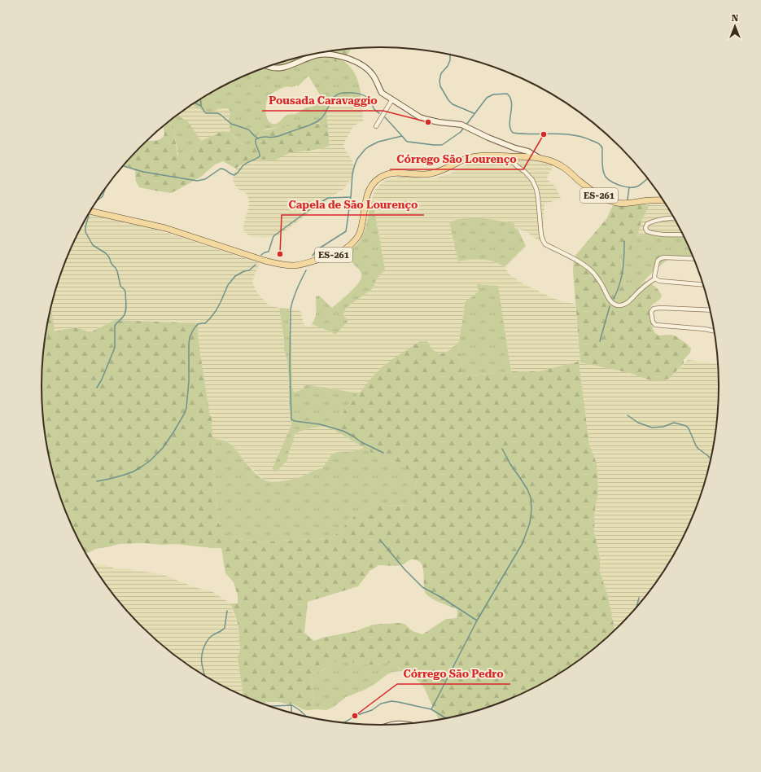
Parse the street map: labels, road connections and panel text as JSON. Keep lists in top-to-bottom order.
{
  "streets": {
    "main road": ["ES-261"]
  },
  "places": [
    "Pousada Caravaggio",
    "Córrego São Lourenço",
    "Capela de São Lourenço",
    "Córrego São Pedro"
  ],
  "north": "top"
}
